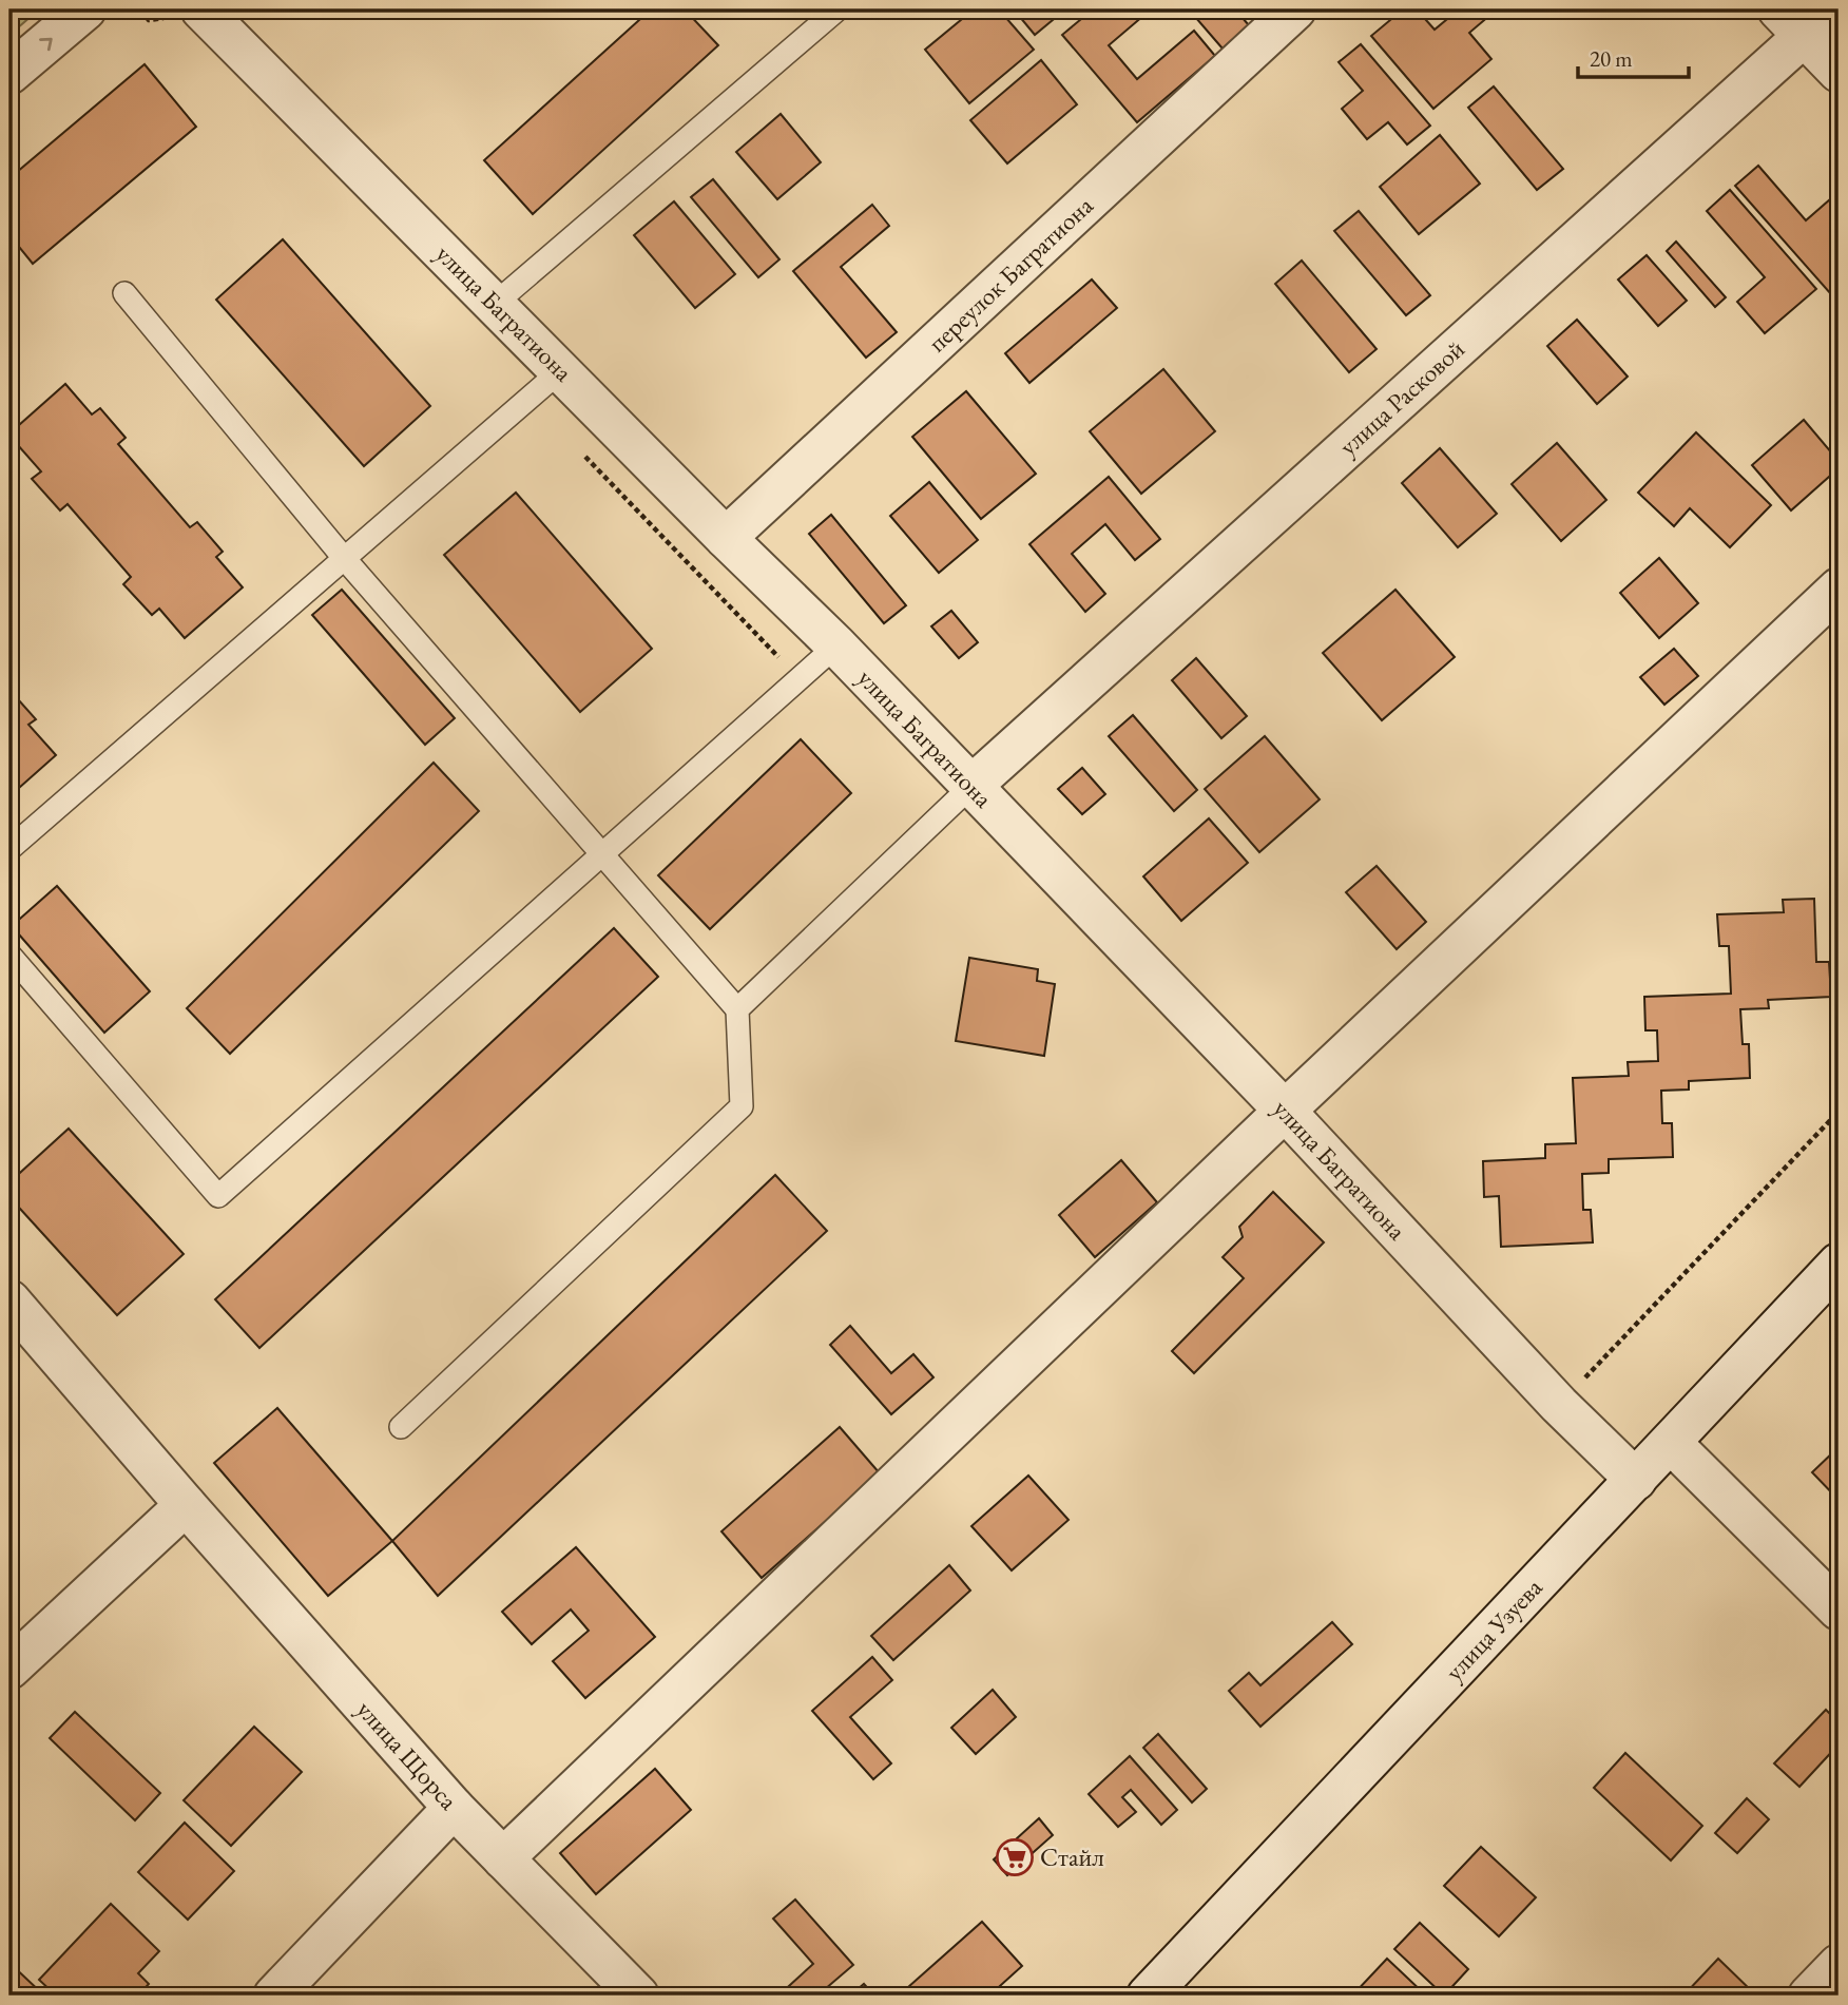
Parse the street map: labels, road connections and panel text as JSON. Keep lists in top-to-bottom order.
{
  "streets": {
    "street": [
      "переулок Багратиона",
      "улица Багратиона",
      "улица Расковой",
      "улица Узуева",
      "улица Щорса"
    ]
  },
  "crossings": [
    ["переулок Багратиона", "улица Багратиона"],
    ["улица Багратиона", "улица Расковой"],
    ["улица Багратиона", "улица Узуева"]
  ],
  "places": {
    "supermarket": ["Стайл"]
  },
  "scale_bar": "20 m"
}
